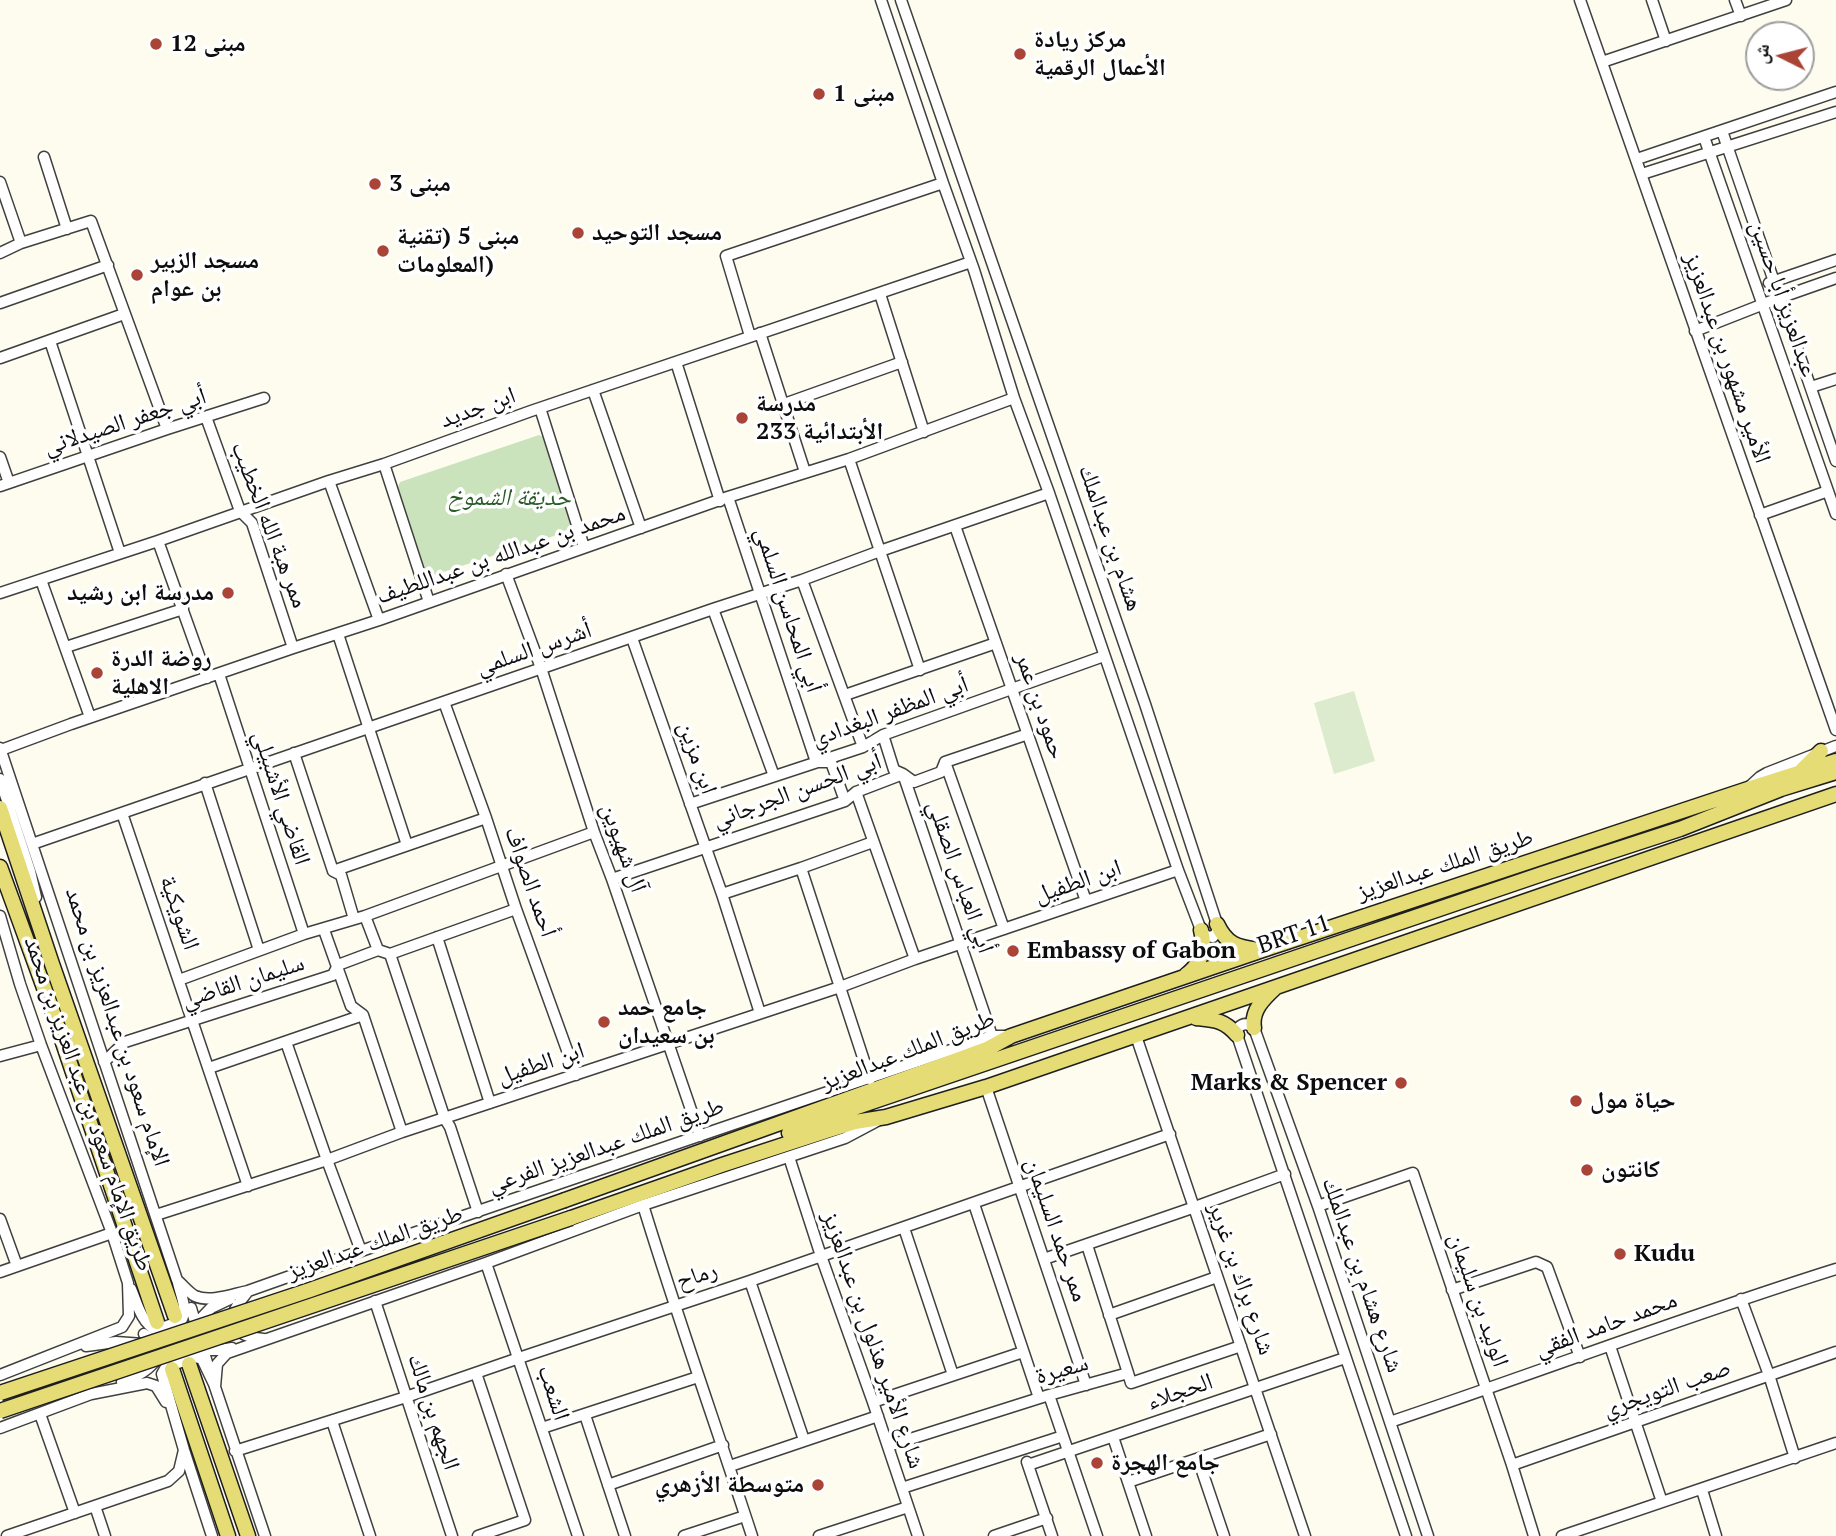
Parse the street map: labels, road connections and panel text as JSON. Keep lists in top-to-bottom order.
{
  "streets": {
    "main road": ["طريق الملك عبدالعزيز", "BRT 11", "الإمام سعود بن عبدالعزيز بن محمد"],
    "street": [
      "عبدالعزيز أبا حسين",
      "الأمير مشهور بن عبدالعزيز",
      "ابن جديد",
      "أبي جعفر الصيدلاني",
      "ممر هبة الله الخطيب",
      "هشام بن عبدالملك",
      "محمد بن عبدالله بن عبداللطيف",
      "أبي المحاسن السلمي",
      "أشرس السلمي",
      "حمود بن عمر",
      "أبي المظفر البغدادي",
      "ابن مزين",
      "أبي الحسن الجرجاني",
      "القاضي الأشبيلي",
      "آل شهيوين",
      "أبي العباس الصقلي",
      "أحمد الصواف",
      "ابن الطفيل",
      "الشويكية",
      "سليمان القاضي",
      "طريق الإمام سعود بن عبد العزيز بن محمد",
      "طريق الملك عبدالعزيز الفرعي",
      "ممر حمد السليمان",
      "شارع هشام بن عبدالملك",
      "رماح",
      "شارع براك بن غرير",
      "الوليد بن سليمان",
      "محمد حامد الفقي",
      "شارع الأمير هذلول بن عبدالعزيز",
      "سعيرة",
      "صعب التويجري",
      "الحجلاء",
      "الشعب",
      "الجهم بن مالك"
    ]
  },
  "crossings": [
    ["ابن جديد", "ممر هبة الله الخطيب"],
    ["ابن جديد", "هشام بن عبدالملك"],
    ["ابن جديد", "أبي المحاسن السلمي"],
    ["ابن جديد", "القاضي الأشبيلي"],
    ["أبي جعفر الصيدلاني", "ممر هبة الله الخطيب"],
    ["ممر هبة الله الخطيب", "محمد بن عبدالله بن عبداللطيف"],
    ["هشام بن عبدالملك", "محمد بن عبدالله بن عبداللطيف"],
    ["هشام بن عبدالملك", "أشرس السلمي"],
    ["هشام بن عبدالملك", "أبي المظفر البغدادي"],
    ["هشام بن عبدالملك", "ابن الطفيل"],
    ["محمد بن عبدالله بن عبداللطيف", "أبي المحاسن السلمي"],
    ["محمد بن عبدالله بن عبداللطيف", "القاضي الأشبيلي"],
    ["محمد بن عبدالله بن عبداللطيف", "آل شهيوين"],
    ["محمد بن عبدالله بن عبداللطيف", "الإمام سعود بن عبدالعزيز بن محمد"],
    ["أبي المحاسن السلمي", "أشرس السلمي"],
    ["أبي المحاسن السلمي", "أبي المظفر البغدادي"],
    ["أشرس السلمي", "حمود بن عمر"],
    ["أشرس السلمي", "ابن مزين"],
    ["أشرس السلمي", "القاضي الأشبيلي"],
    ["أشرس السلمي", "آل شهيوين"],
    ["أشرس السلمي", "أحمد الصواف"],
    ["أشرس السلمي", "الشويكية"],
    ["أشرس السلمي", "الإمام سعود بن عبدالعزيز بن محمد"],
    ["حمود بن عمر", "أبي المظفر البغدادي"],
    ["حمود بن عمر", "أبي الحسن الجرجاني"],
    ["حمود بن عمر", "ابن الطفيل"],
    ["أبي المظفر البغدادي", "ابن مزين"],
    ["أبي المظفر البغدادي", "أبي العباس الصقلي"],
    ["ابن مزين", "أبي الحسن الجرجاني"],
    ["ابن مزين", "ابن الطفيل"],
    ["أبي الحسن الجرجاني", "آل شهيوين"],
    ["أبي الحسن الجرجاني", "أبي العباس الصقلي"],
    ["القاضي الأشبيلي", "سليمان القاضي"],
    ["آل شهيوين", "ابن الطفيل"],
    ["آل شهيوين", "سليمان القاضي"],
    ["آل شهيوين", "طريق الملك عبدالعزيز الفرعي"],
    ["طريق الملك عبدالعزيز", "BRT 11"],
    ["طريق الملك عبدالعزيز", "طريق الملك عبدالعزيز الفرعي"],
    ["طريق الملك عبدالعزيز", "ممر حمد السليمان"],
    ["طريق الملك عبدالعزيز", "شارع براك بن غرير"],
    ["أبي العباس الصقلي", "ابن الطفيل"],
    ["أبي العباس الصقلي", "طريق الملك عبدالعزيز الفرعي"],
    ["أحمد الصواف", "ابن الطفيل"],
    ["أحمد الصواف", "سليمان القاضي"],
    ["ابن الطفيل", "الشويكية"],
    ["ابن الطفيل", "الإمام سعود بن عبدالعزيز بن محمد"],
    ["الشويكية", "سليمان القاضي"],
    ["سليمان القاضي", "الإمام سعود بن عبدالعزيز بن محمد"],
    ["الإمام سعود بن عبدالعزيز بن محمد", "طريق الملك عبدالعزيز الفرعي"],
    ["ممر حمد السليمان", "رماح"],
    ["ممر حمد السليمان", "سعيرة"],
    ["شارع هشام بن عبدالملك", "الوليد بن سليمان"],
    ["شارع هشام بن عبدالملك", "محمد حامد الفقي"],
    ["شارع هشام بن عبدالملك", "الحجلاء"],
    ["رماح", "شارع براك بن غرير"],
    ["رماح", "شارع الأمير هذلول بن عبدالعزيز"],
    ["رماح", "الشعب"],
    ["رماح", "الجهم بن مالك"],
    ["شارع براك بن غرير", "سعيرة"],
    ["شارع براك بن غرير", "الحجلاء"],
    ["الوليد بن سليمان", "محمد حامد الفقي"],
    ["الوليد بن سليمان", "صعب التويجري"],
    ["شارع الأمير هذلول بن عبدالعزيز", "سعيرة"]
  ],
  "parks": ["حديقة الشموخ"],
  "places": [
    "مبنى 12",
    "مركز ريادة الأعمال الرقمية",
    "مبنى 1",
    "مبنى 3",
    "مسجد التوحيد",
    "مبنى 5 (تقنية المعلومات)",
    "مسجد الزبير بن عوام",
    "مدرسة الأبتدائية 233",
    "مدرسة ابن رشيد",
    "روضة الدرة الاهلية",
    "Embassy of Gabon",
    "جامع حمد بن سعيدان",
    "Marks & Spencer",
    "حياة مول",
    "كانتون",
    "Kudu",
    "جامع الهجرة",
    "متوسطة الأزهري"
  ],
  "north": "left"
}
